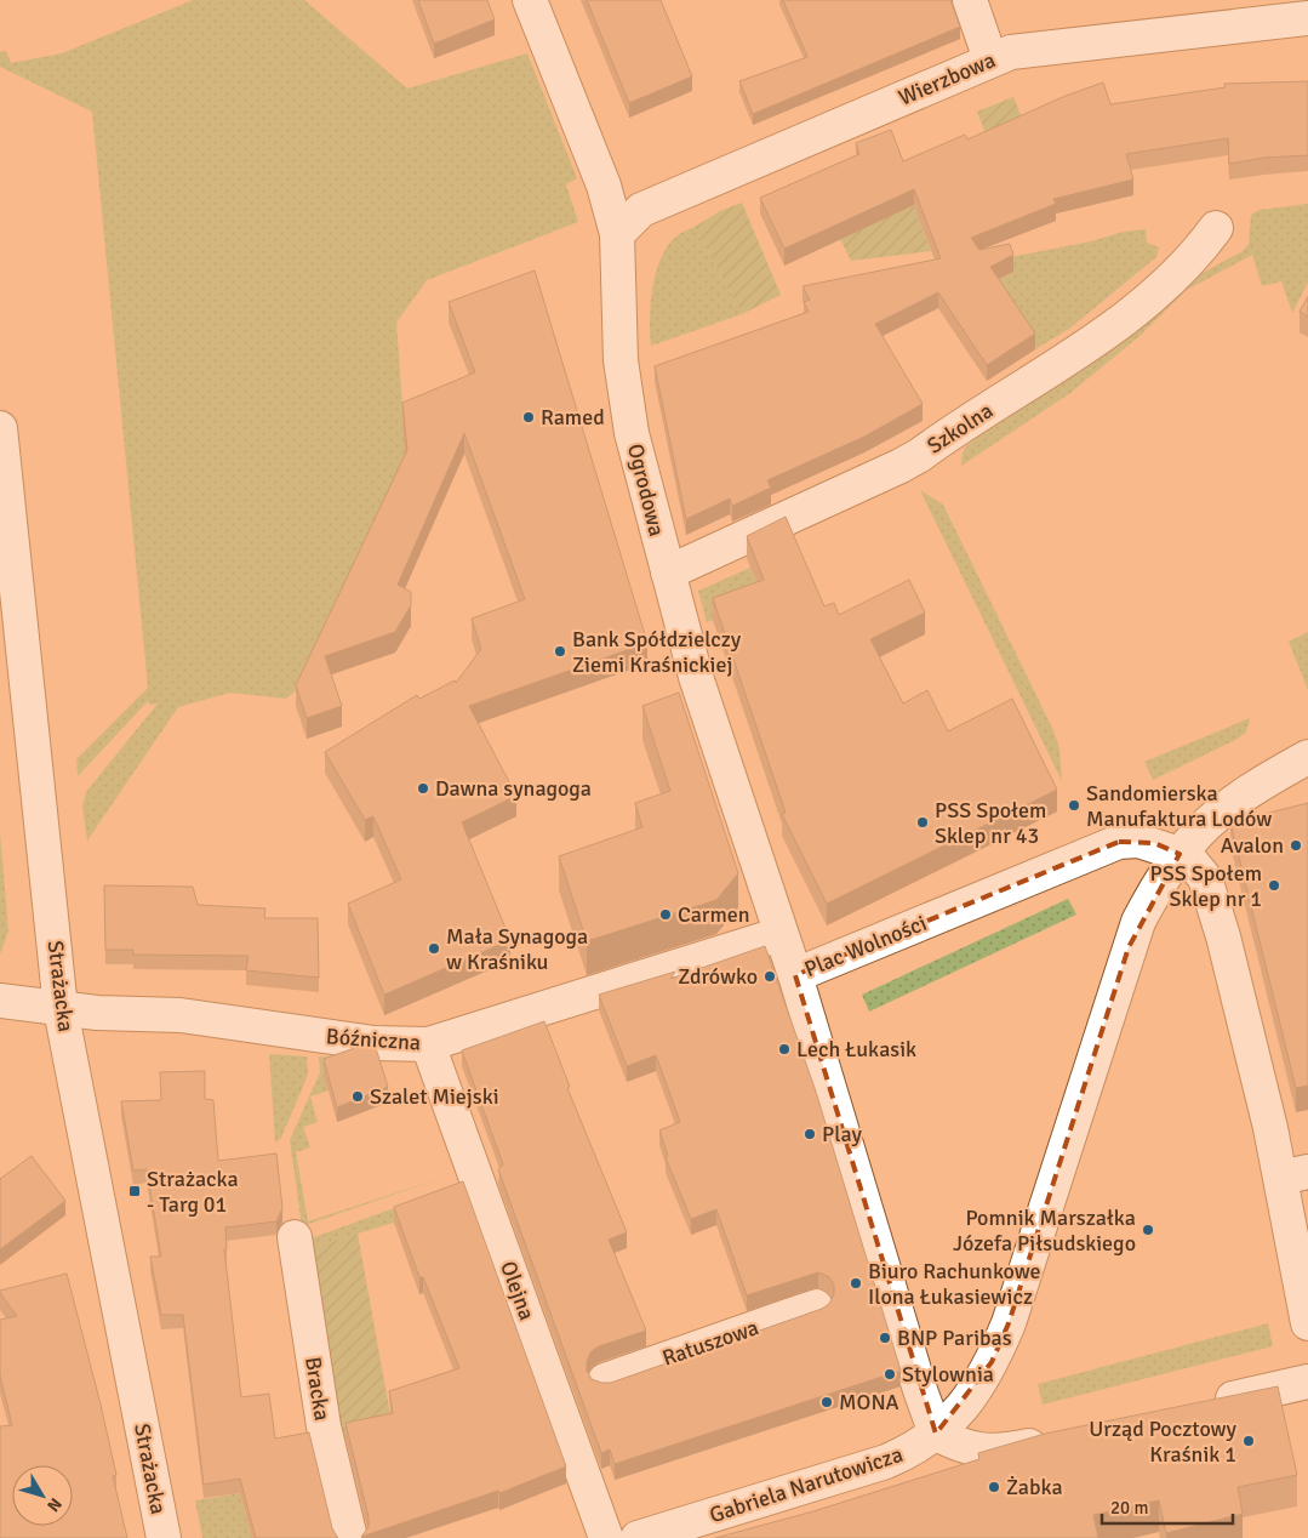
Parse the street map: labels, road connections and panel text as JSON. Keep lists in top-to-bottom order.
{
  "streets": {
    "street": [
      "Wierzbowa",
      "Szkolna",
      "Ogrodowa",
      "Plac Wolności",
      "Strażacka",
      "Bóźniczna",
      "Olejna",
      "Ratuszowa",
      "Bracka",
      "Gabriela Narutowicza"
    ]
  },
  "crossings": [
    ["Wierzbowa", "Ogrodowa"],
    ["Szkolna", "Ogrodowa"],
    ["Ogrodowa", "Plac Wolności"],
    ["Ogrodowa", "Bóźniczna"],
    ["Plac Wolności", "Gabriela Narutowicza"],
    ["Strażacka", "Bóźniczna"],
    ["Bóźniczna", "Olejna"]
  ],
  "places": {
    "other": [
      "Ramed",
      "Bank Spółdzielczy Ziemi Kraśnickiej",
      "Dawna synagoga",
      "Sandomierska Manufaktura Lodów",
      "PSS Społem Sklep nr 43",
      "Avalon",
      "PSS Społem Sklep nr 1",
      "Carmen",
      "Mała Synagoga w Kraśniku",
      "Zdrówko",
      "Lech Łukasik",
      "Szalet Miejski",
      "Play",
      "Pomnik Marszałka Józefa Piłsudskiego",
      "Biuro Rachunkowe Ilona Łukasiewicz",
      "BNP Paribas",
      "Stylownia",
      "MONA",
      "Urząd Pocztowy Kraśnik 1",
      "Żabka"
    ],
    "transit": ["Strażacka - Targ 01"]
  },
  "scale_bar": "20 m",
  "north": "bottom right"
}
